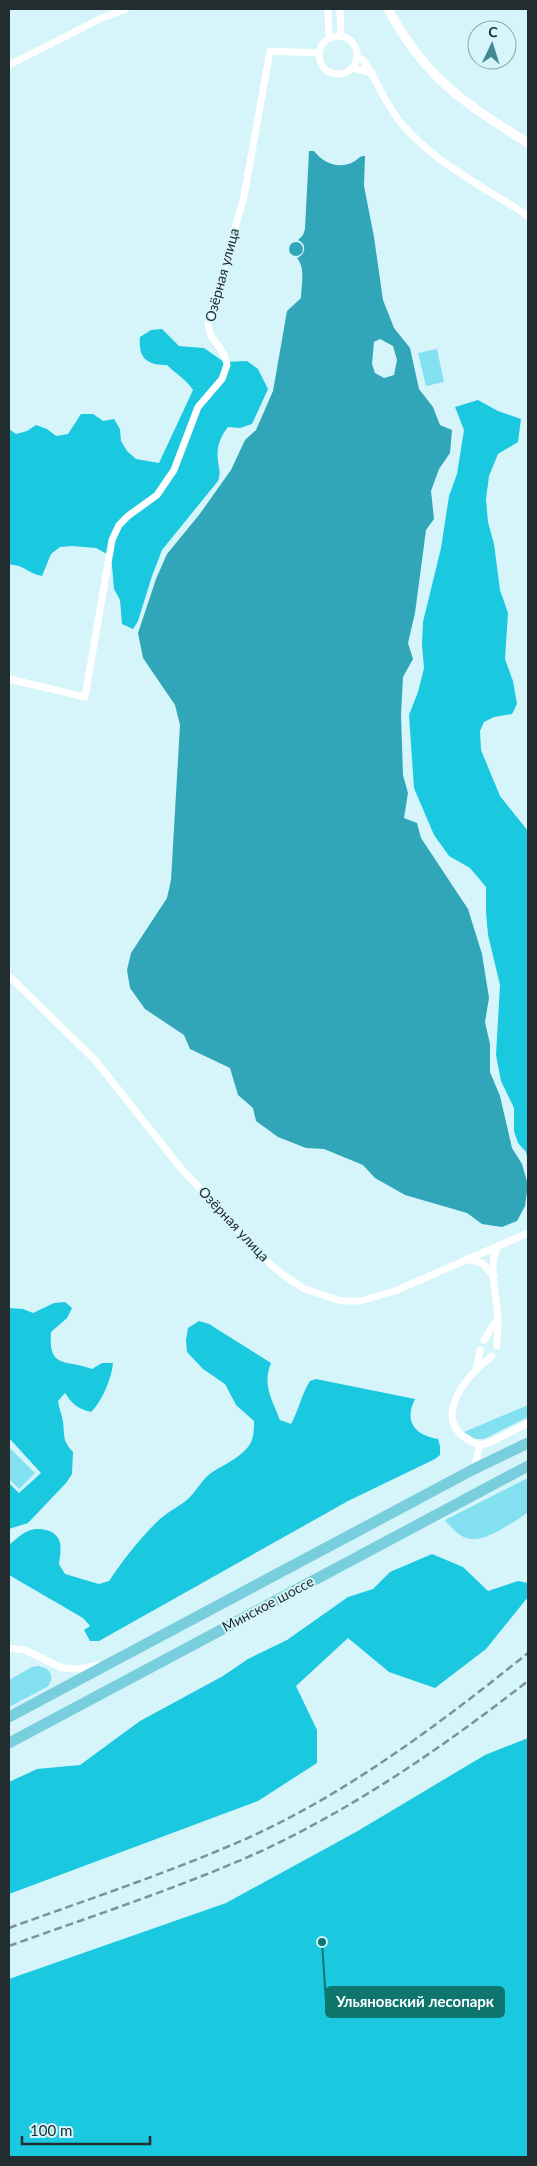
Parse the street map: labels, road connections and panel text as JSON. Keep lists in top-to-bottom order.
{
  "streets": {
    "highway": ["Минское шоссе"],
    "street": ["Озёрная улица"]
  },
  "places": ["Ульяновский лесопарк"],
  "scale_bar": "100 m",
  "north": "top"
}
